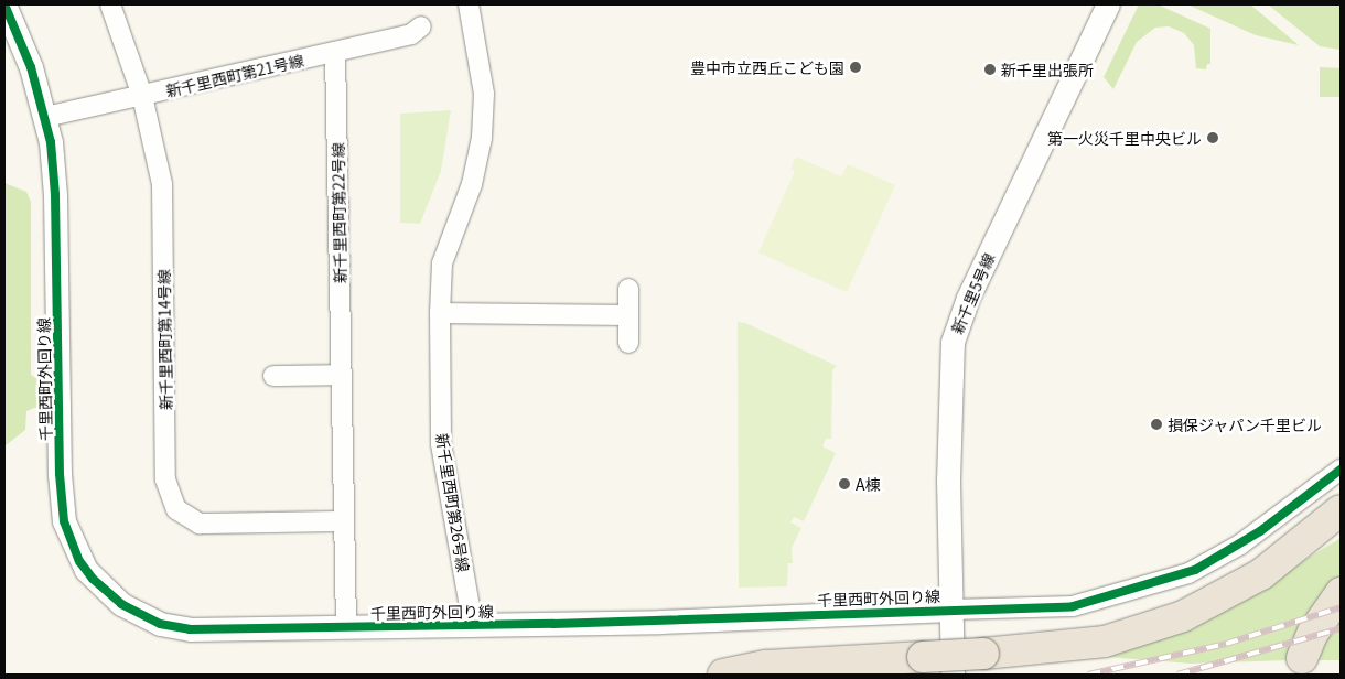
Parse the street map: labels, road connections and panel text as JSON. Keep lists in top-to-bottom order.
{
  "streets": {
    "street": [
      "新千里西町第21号線",
      "新千里西町第22号線",
      "新千里5号線",
      "新千里西町第14号線",
      "千里西町外回り線",
      "新千里西町第26号線"
    ]
  },
  "crossings": [
    ["新千里西町第21号線", "新千里西町第22号線"],
    ["新千里西町第21号線", "新千里西町第14号線"],
    ["新千里西町第21号線", "千里西町外回り線"],
    ["新千里西町第22号線", "新千里西町第14号線"],
    ["新千里西町第22号線", "千里西町外回り線"],
    ["新千里5号線", "千里西町外回り線"],
    ["千里西町外回り線", "新千里西町第26号線"]
  ],
  "places": [
    "豊中市立西丘こども園",
    "新千里出張所",
    "第一火災千里中央ビル",
    "損保ジャパン千里ビル",
    "A棟"
  ]
}
